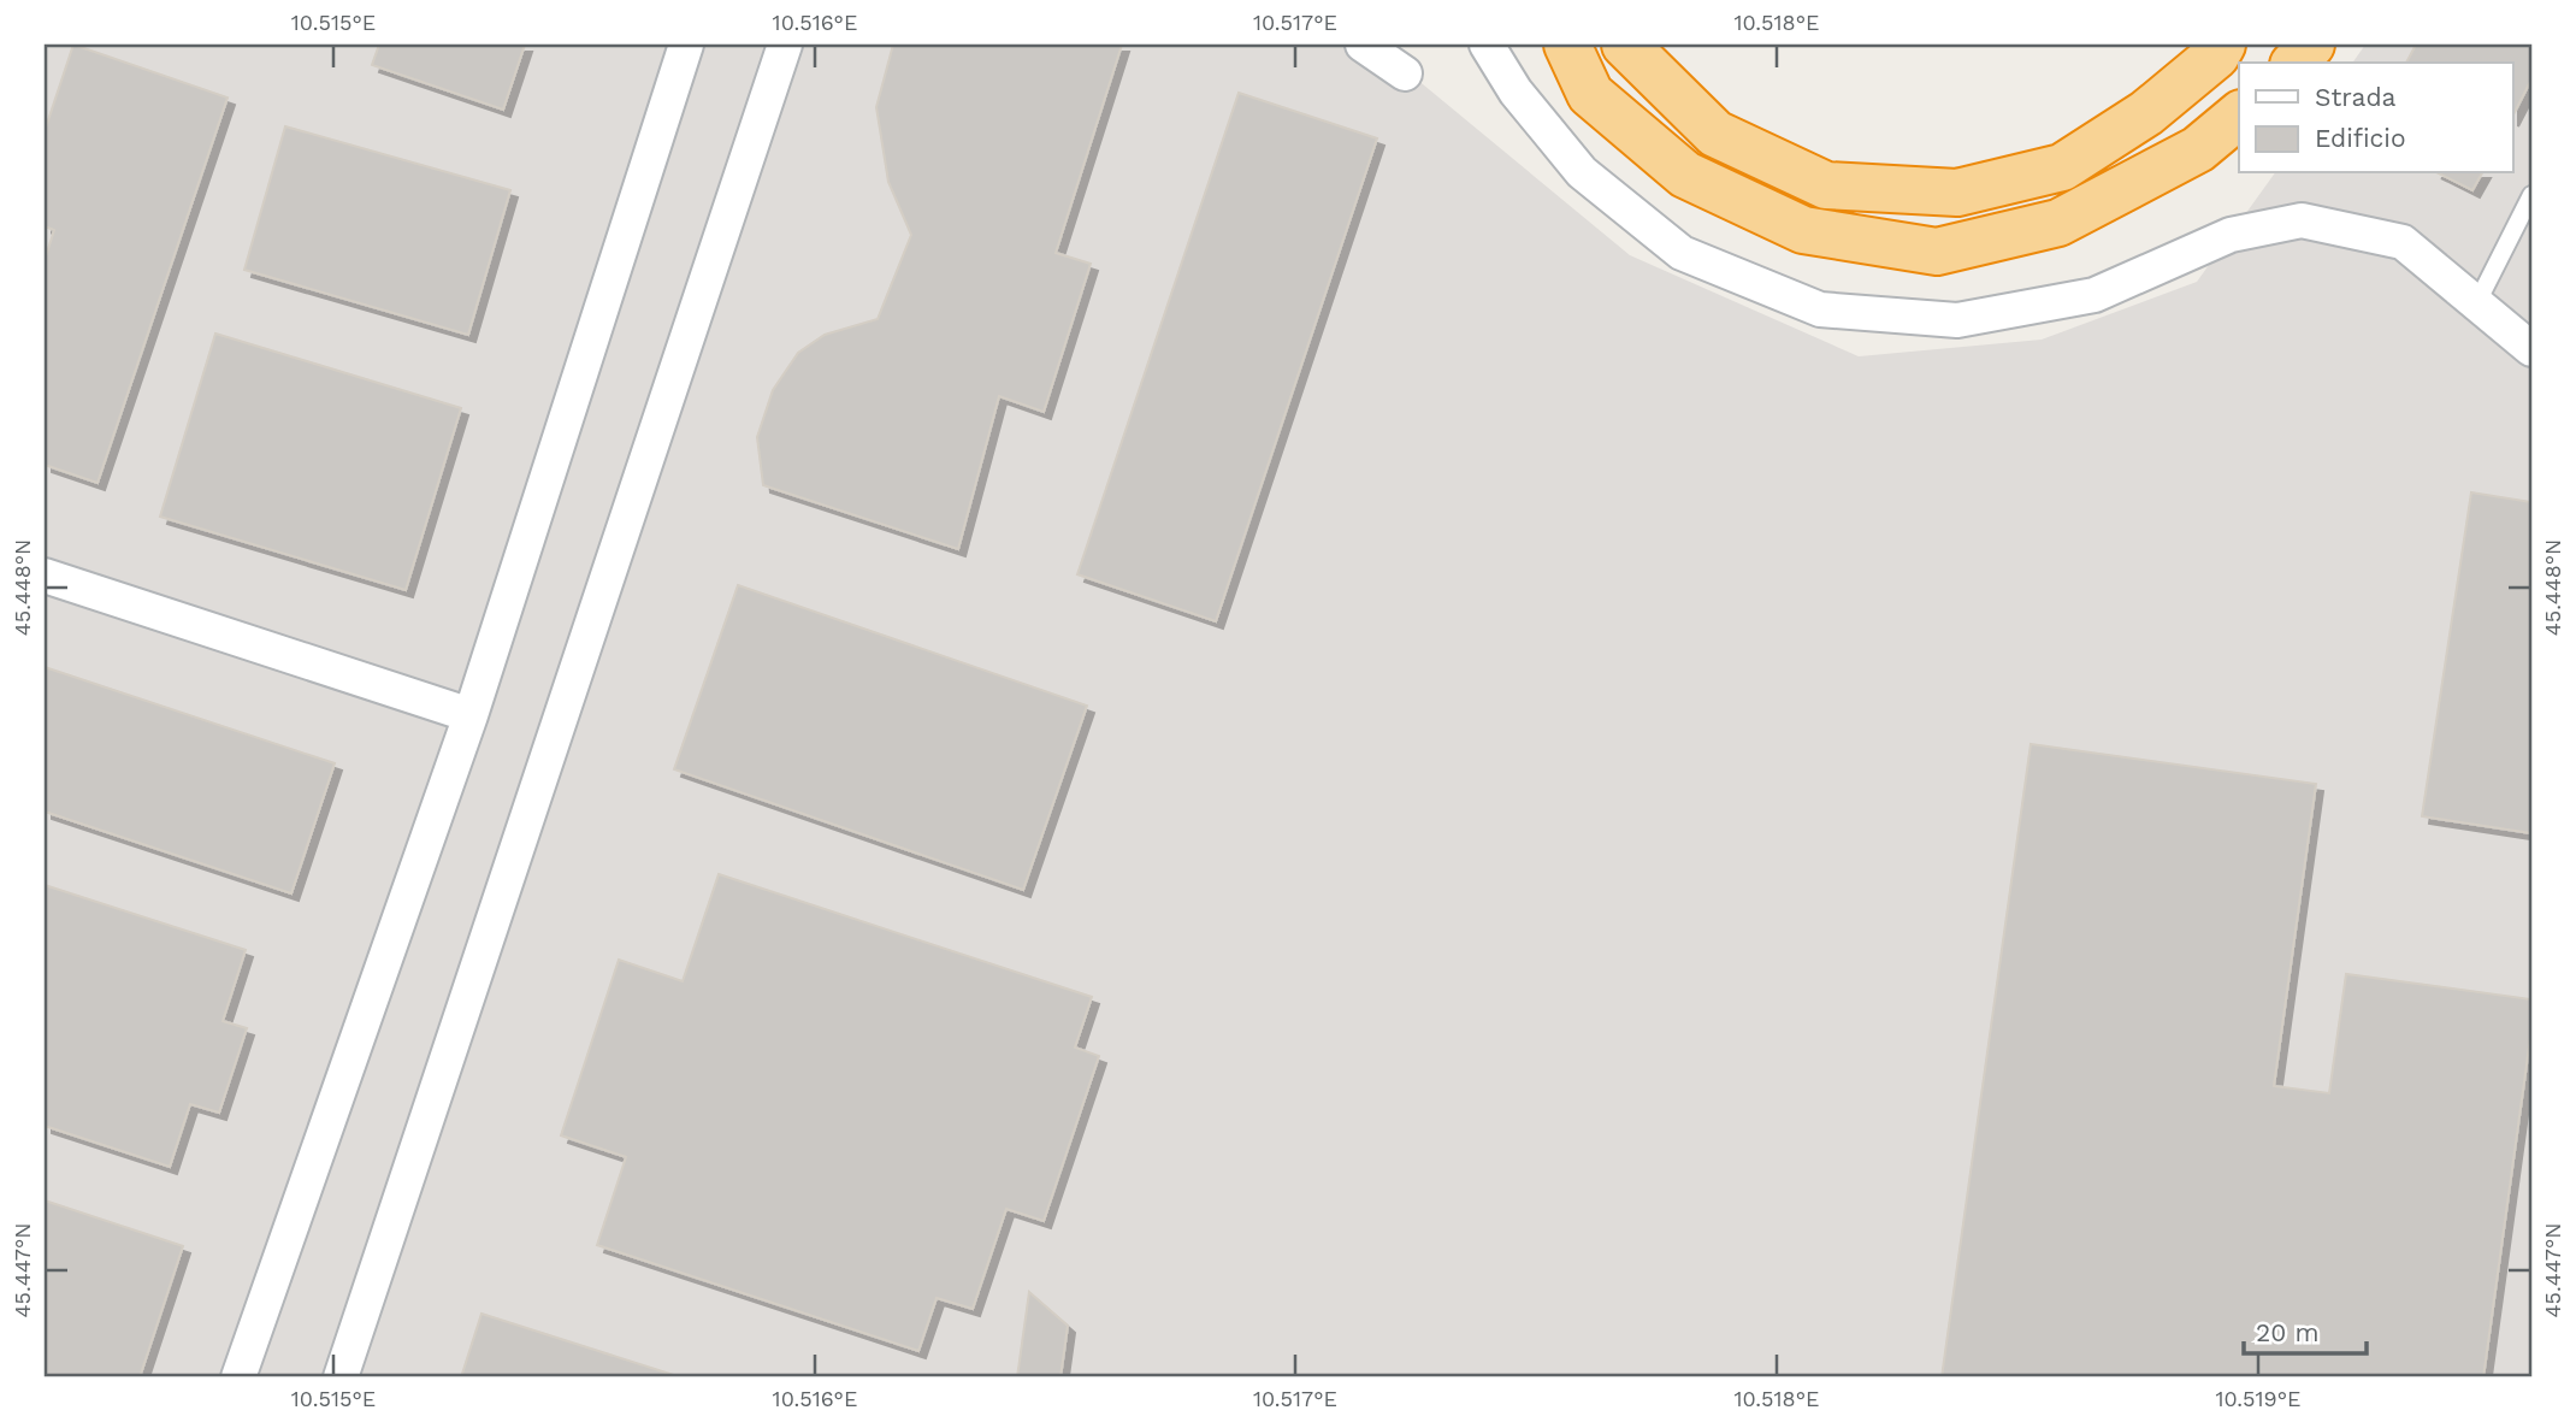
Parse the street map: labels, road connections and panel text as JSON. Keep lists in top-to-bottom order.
{
  "legend": ["Strada", "Edificio"],
  "scale_bar": "20 m",
  "coordinates": [
    "10.515°E",
    "10.516°E",
    "10.517°E",
    "10.518°E",
    "45.448°N",
    "45.447°N",
    "10.519°E"
  ]
}
